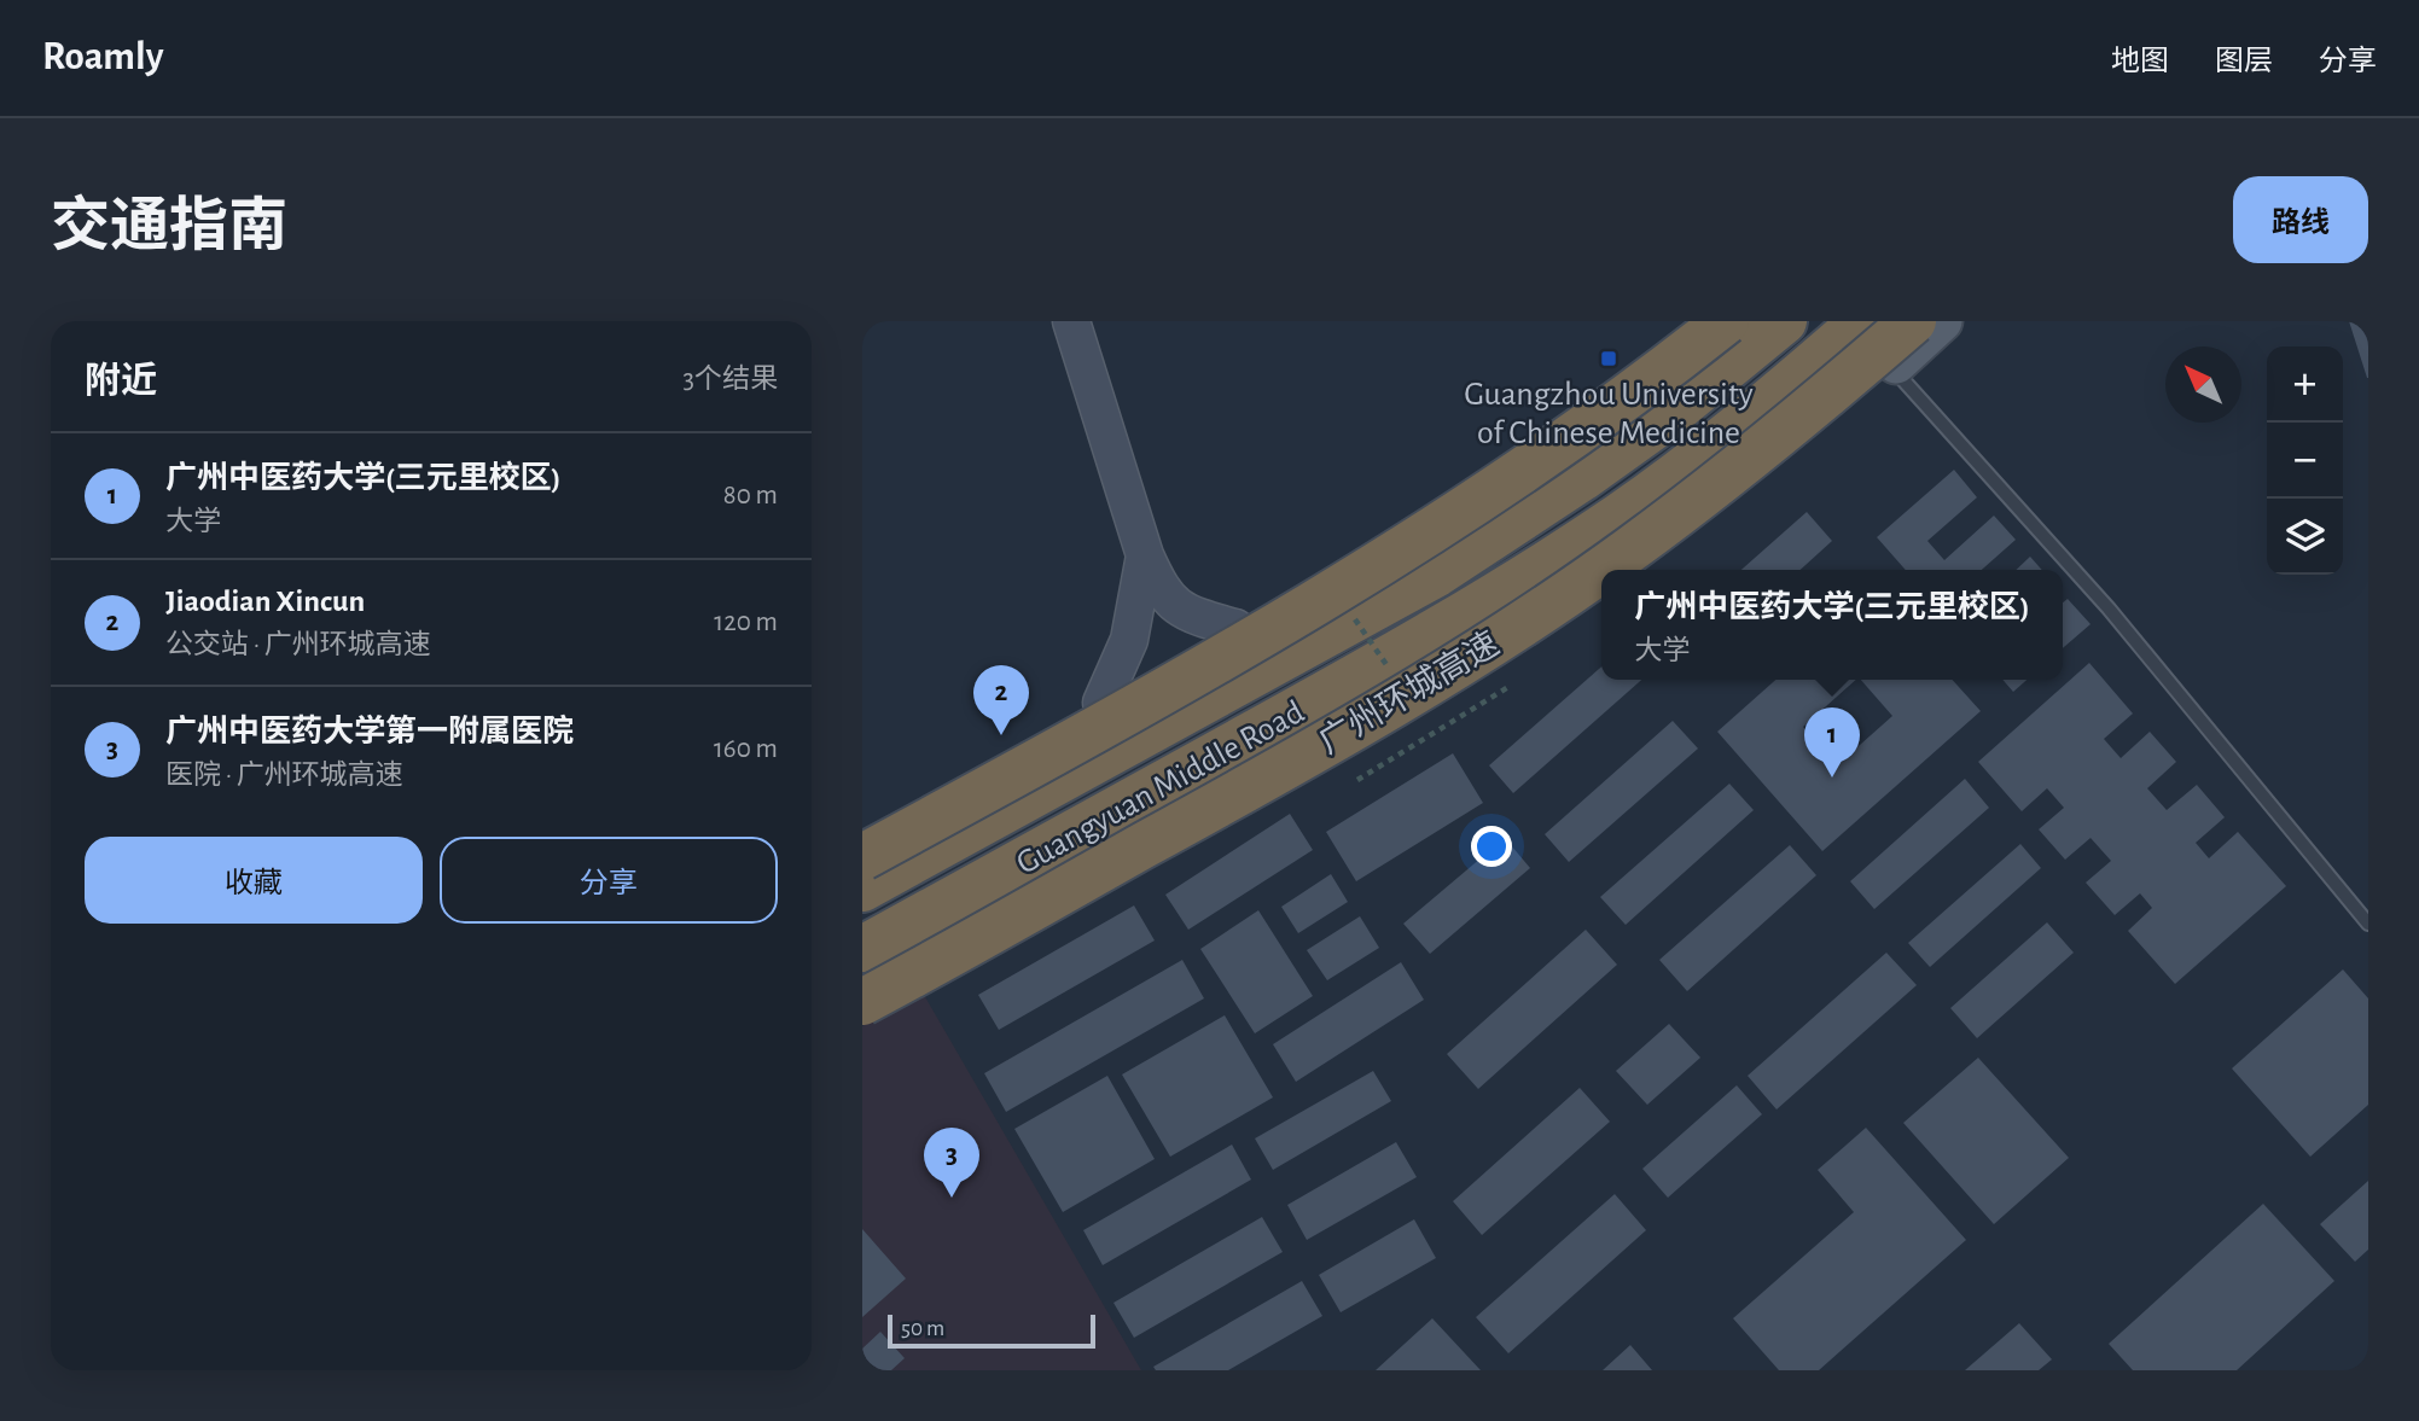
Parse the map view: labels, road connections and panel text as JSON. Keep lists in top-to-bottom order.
{
  "streets": {
    "highway": ["广州环城高速", "Guangyuan Middle Road"]
  },
  "places": {
    "transit": ["Guangzhou University of Chinese Medicine"]
  },
  "scale_bar": "50 m",
  "north": "top left",
  "page": {
    "header": "Roamly",
    "nav": ["地图", "图层", "分享"],
    "title": "交通指南",
    "buttons": [
      "路线",
      ["收藏", "分享"]
    ],
    "heading": ["附近", "3个结果"],
    "map_buttons": ["+", "−"],
    "list": [
      {
        "mark": "1",
        "name": "广州中医药大学(三元里校区)",
        "note": "大学",
        "value": "80 m"
      },
      {
        "mark": "2",
        "name": "Jiaodian Xincun",
        "note": "公交站 · 广州环城高速",
        "value": "120 m"
      },
      {
        "mark": "3",
        "name": "广州中医药大学第一附属医院",
        "note": "医院 · 广州环城高速",
        "value": "160 m"
      }
    ],
    "popup": ["广州中医药大学(三元里校区)", "大学"],
    "pins": ["2", "1", "3"],
    "scale": "50 m"
  }
}
